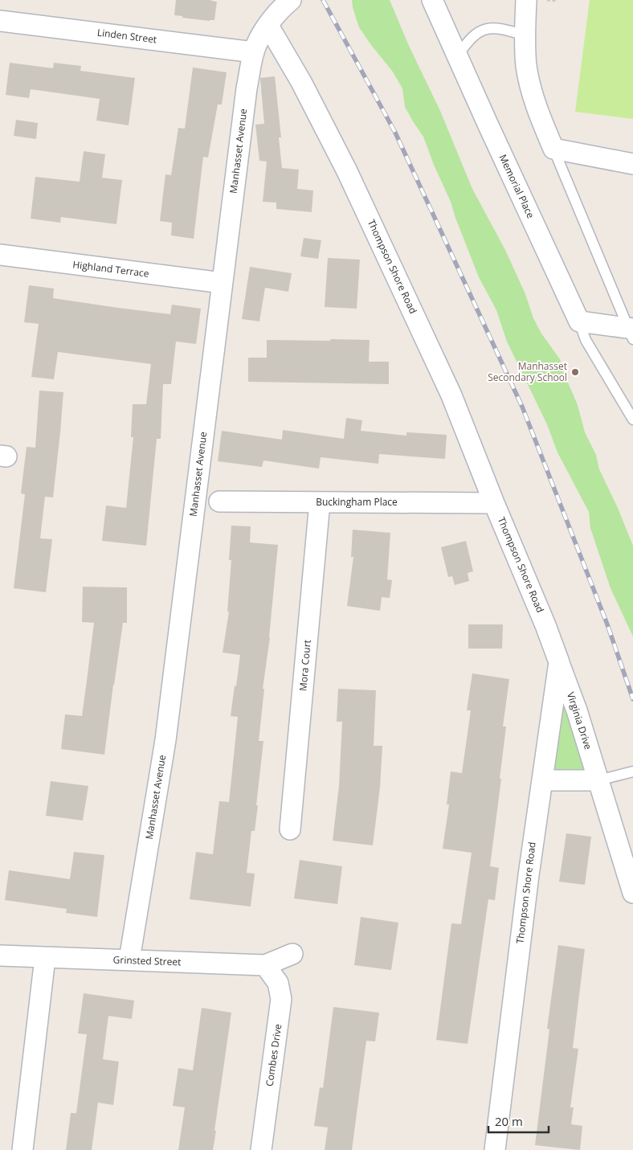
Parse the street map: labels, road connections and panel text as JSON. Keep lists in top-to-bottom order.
{
  "streets": {
    "street": [
      "Linden Street",
      "Manhasset Avenue",
      "Memorial Place",
      "Thompson Shore Road",
      "Highland Terrace",
      "Buckingham Place",
      "Mora Court",
      "Virginia Drive",
      "Grinsted Street",
      "Combes Drive"
    ]
  },
  "crossings": [
    ["Linden Street", "Manhasset Avenue"],
    ["Manhasset Avenue", "Thompson Shore Road"],
    ["Manhasset Avenue", "Highland Terrace"],
    ["Manhasset Avenue", "Grinsted Street"],
    ["Thompson Shore Road", "Buckingham Place"],
    ["Thompson Shore Road", "Virginia Drive"],
    ["Buckingham Place", "Mora Court"],
    ["Grinsted Street", "Combes Drive"]
  ],
  "places": ["Manhasset Secondary School"],
  "scale_bar": "20 m"
}
